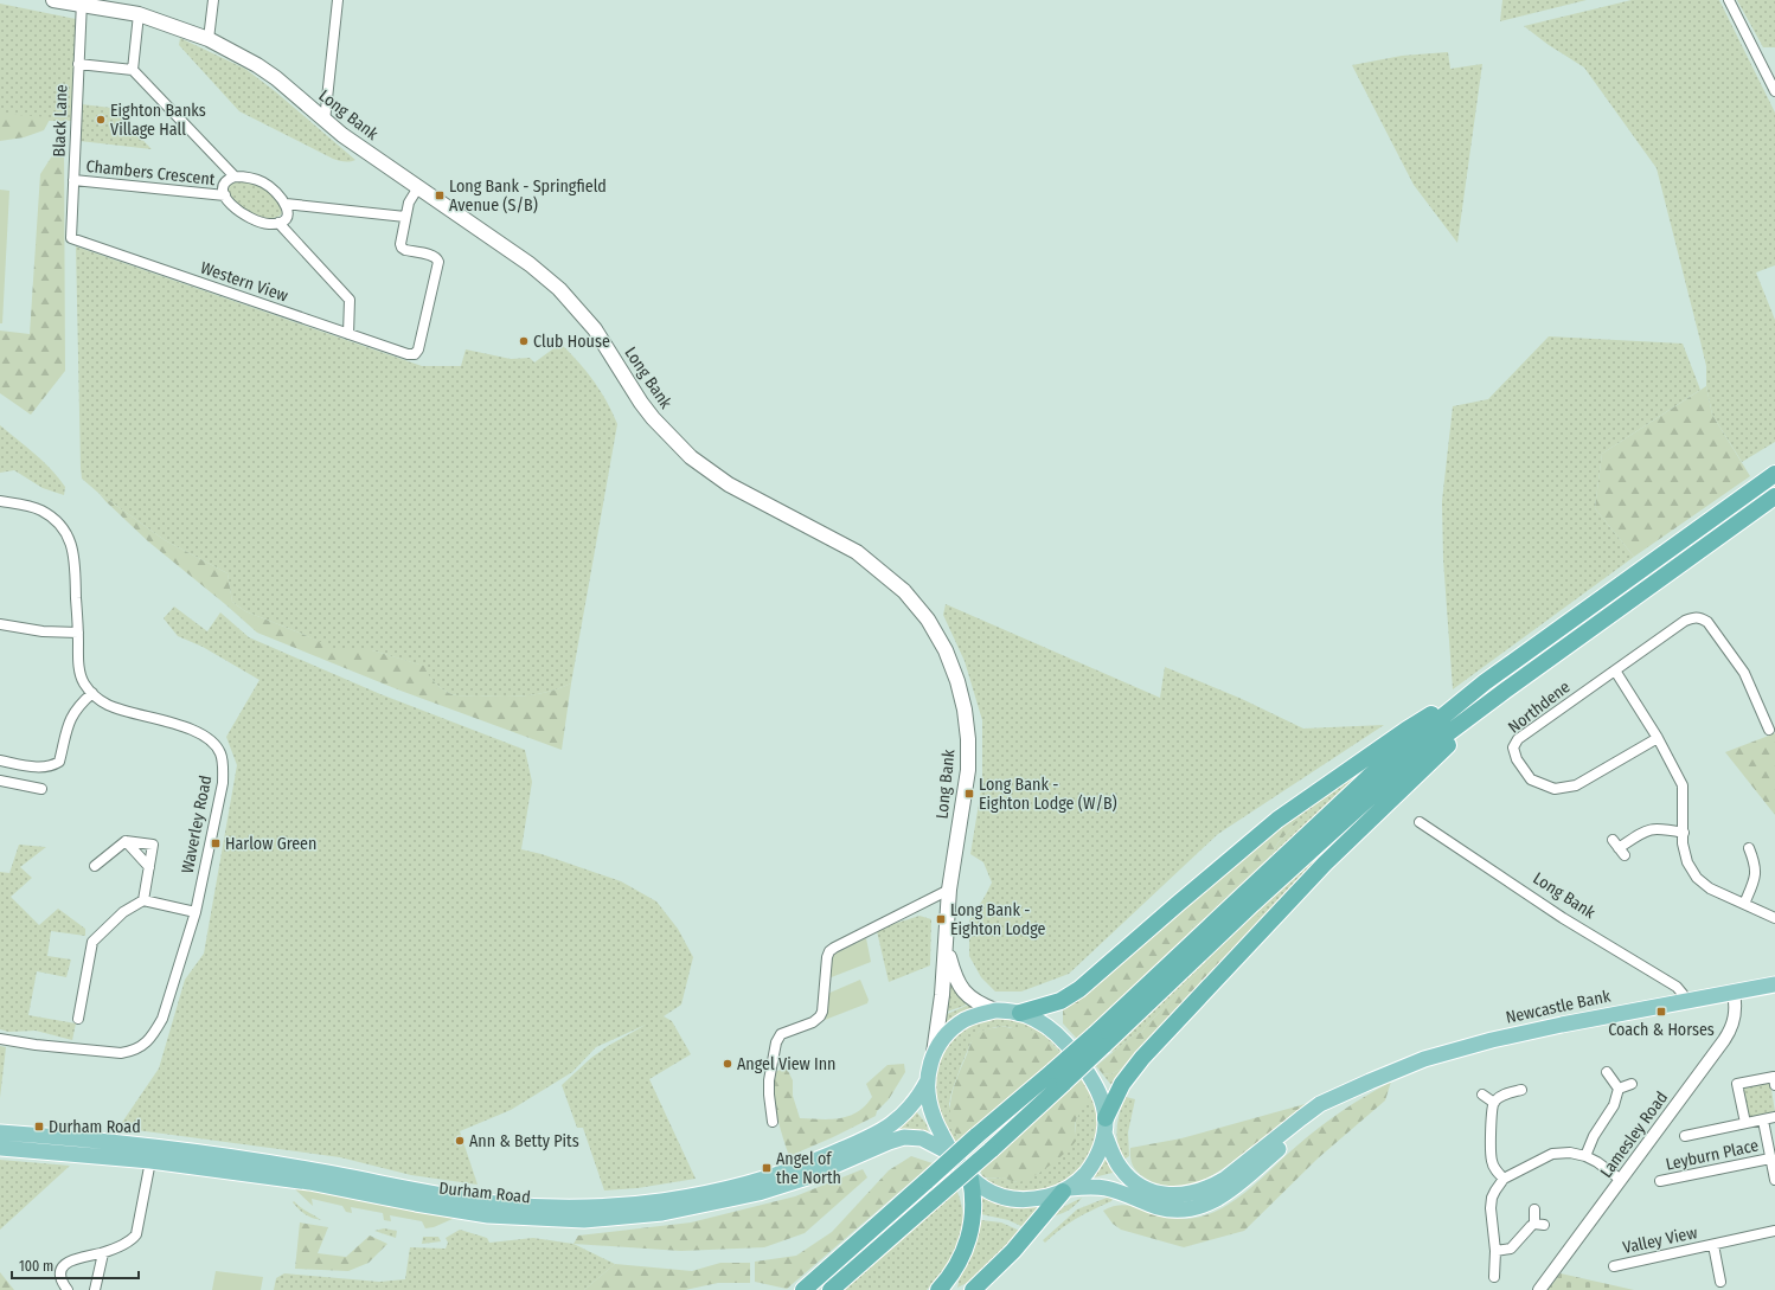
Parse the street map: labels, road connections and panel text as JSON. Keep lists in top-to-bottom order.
{
  "streets": {
    "main road": ["Long Bank", "Newcastle Bank", "Durham Road"],
    "street": [
      "Black Lane",
      "Chambers Crescent",
      "Western View",
      "Northdene",
      "Waverley Road",
      "Lamesley Road",
      "Leyburn Place",
      "Valley View"
    ]
  },
  "crossings": [
    ["Long Bank", "Black Lane"],
    ["Long Bank", "Newcastle Bank"],
    ["Black Lane", "Chambers Crescent"],
    ["Black Lane", "Western View"],
    ["Newcastle Bank", "Lamesley Road"]
  ],
  "places": {
    "other": [
      "Eighton Banks Village Hall",
      "Club House",
      "Angel View Inn",
      "Ann & Betty Pits"
    ],
    "transit": [
      "Long Bank - Springfield Avenue (S/B)",
      "Long Bank - Eighton Lodge (W/B)",
      "Harlow Green",
      "Long Bank - Eighton Lodge",
      "Coach & Horses",
      "Durham Road",
      "Angel of the North"
    ]
  },
  "scale_bar": "100 m"
}
